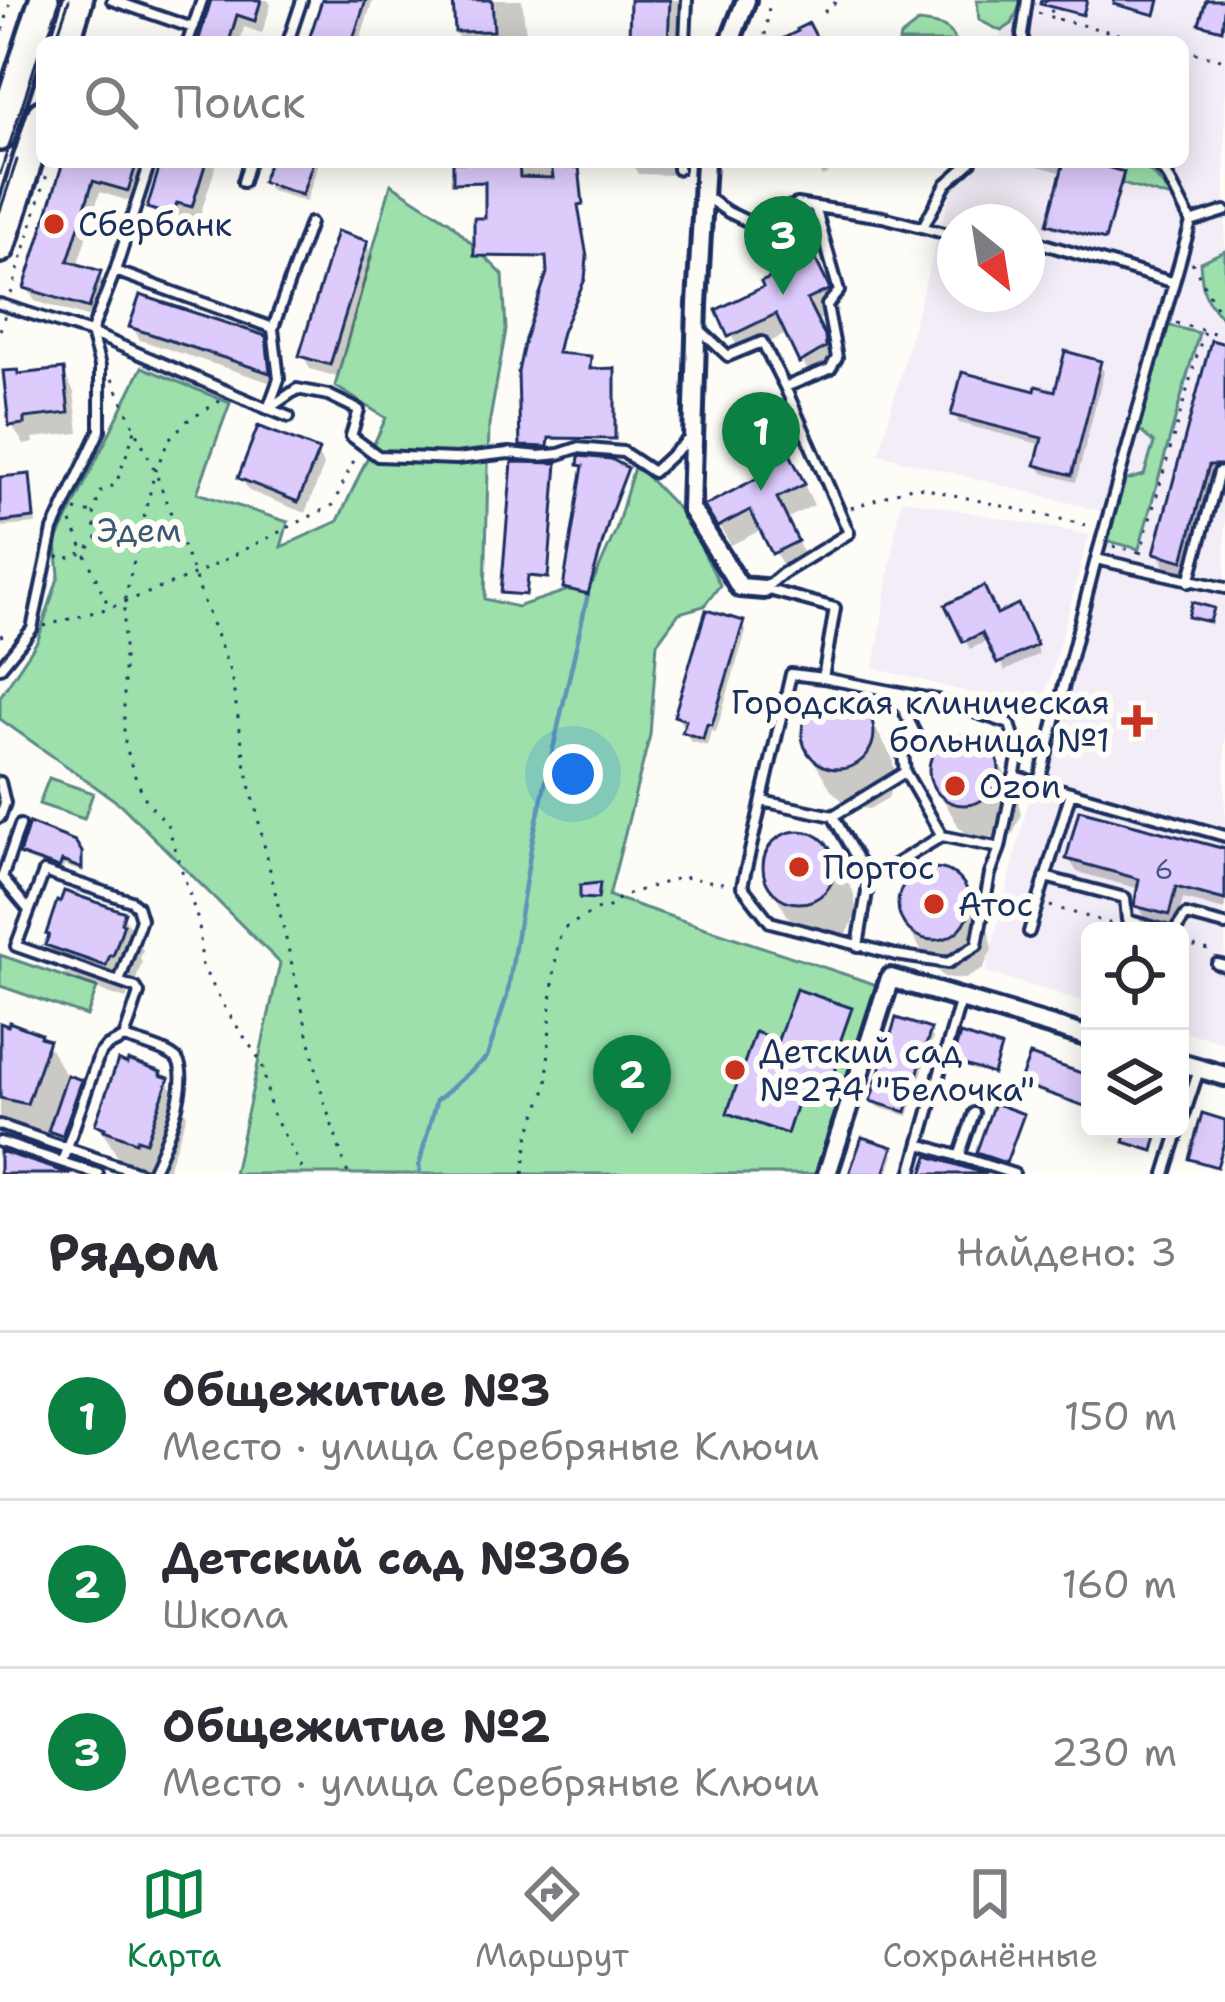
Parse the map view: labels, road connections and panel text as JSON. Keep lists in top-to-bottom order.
{
  "parks": ["Эдем"],
  "places": {
    "other": [
      "Сбербанк",
      "Ozon",
      "Портос",
      "Атос",
      "Детский сад №274 \"Белочка\""
    ],
    "health": ["Городская клиническая больница №1"]
  },
  "house_numbers": ["6"],
  "north": "bottom right",
  "page": {
    "search": "Поиск",
    "pins": ["3", "1", "2"],
    "heading": ["Рядом", "Найдено: 3"],
    "list": [
      {
        "mark": "1",
        "name": "Общежитие №3",
        "note": "Место · улица Серебряные Ключи",
        "value": "150 m"
      },
      {
        "mark": "2",
        "name": "Детский сад №306",
        "note": "Школа",
        "value": "160 m"
      },
      {
        "mark": "3",
        "name": "Общежитие №2",
        "note": "Место · улица Серебряные Ключи",
        "value": "230 m"
      }
    ],
    "nav": ["Карта", "Маршрут", "Сохранённые"]
  }
}
